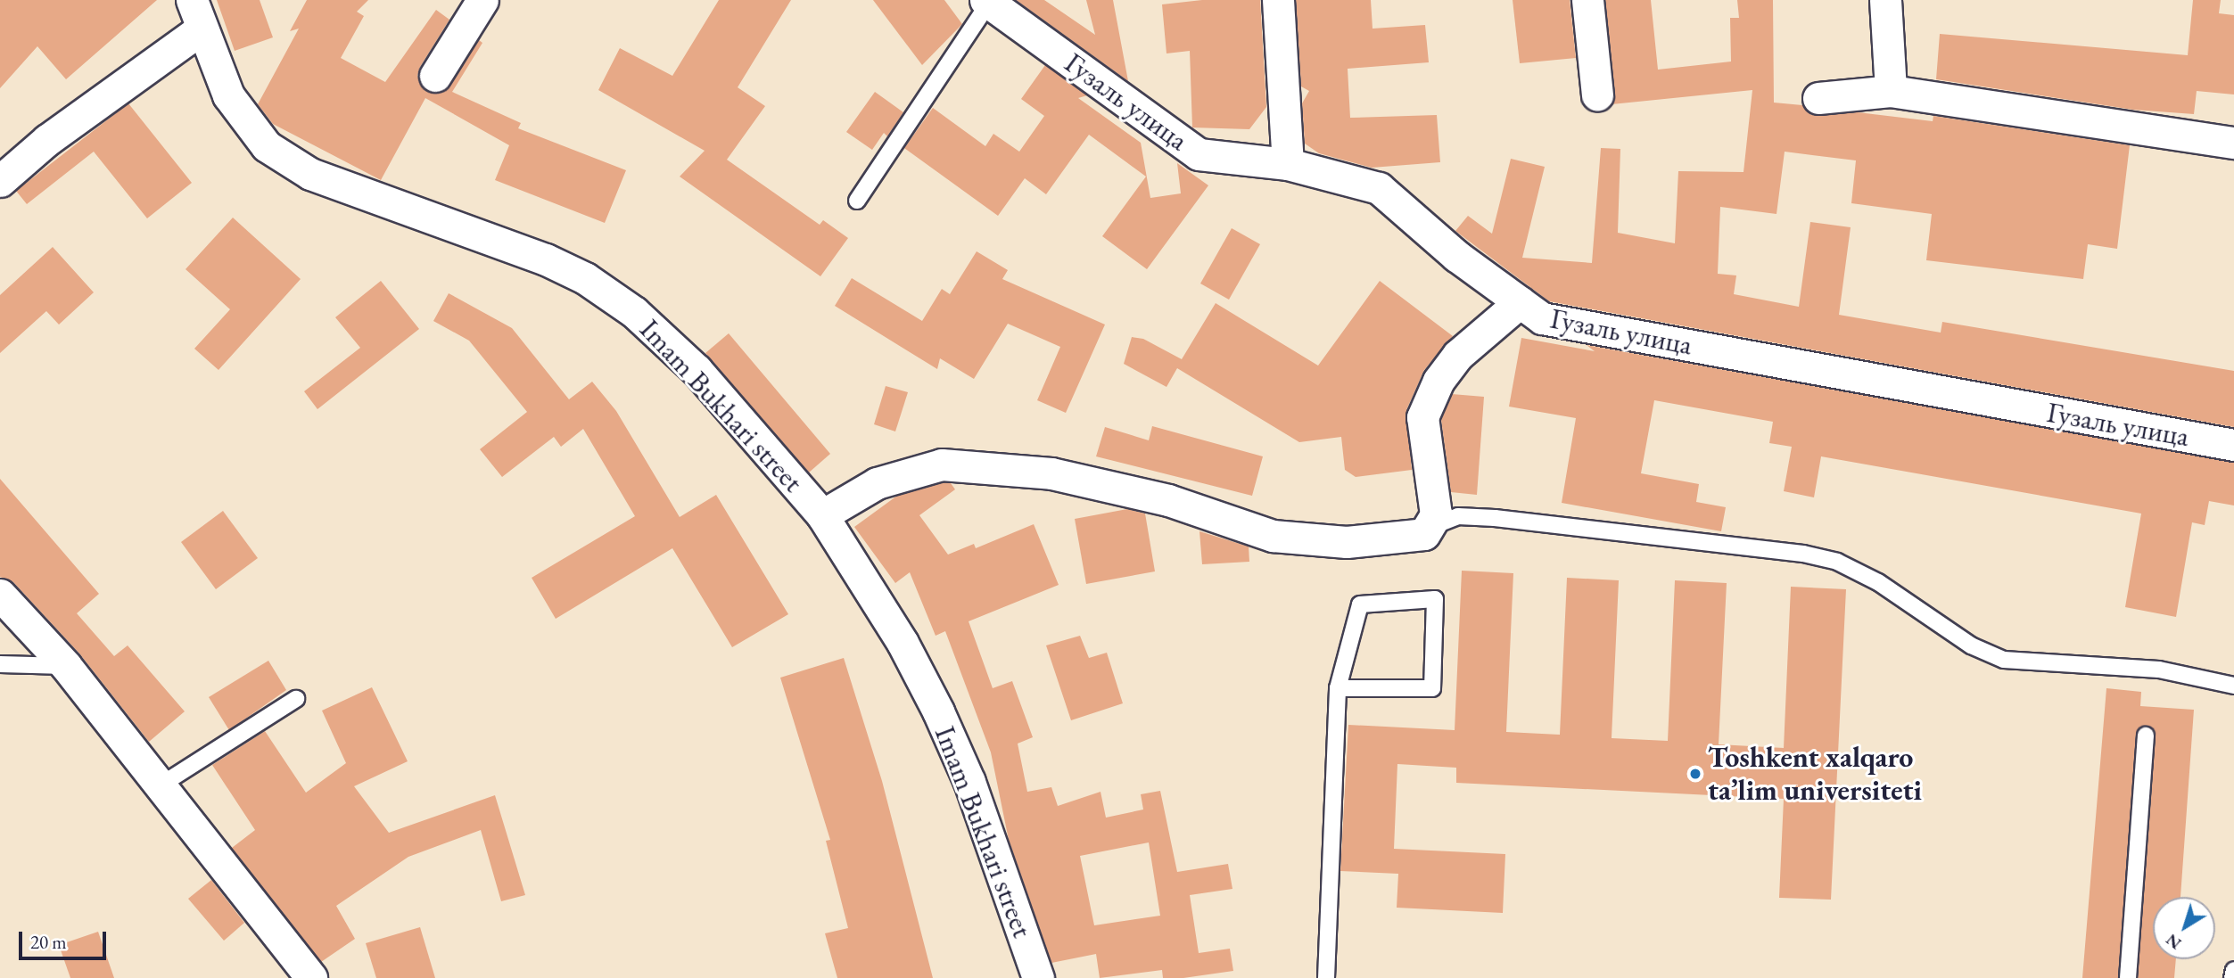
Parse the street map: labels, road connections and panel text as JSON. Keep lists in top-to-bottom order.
{
  "streets": {
    "street": ["Гузаль улица", "Imam Bukhari street"]
  },
  "places": ["Toshkent xalqaro ta’lim universiteti"],
  "scale_bar": "20 m",
  "north": "bottom left"
}
